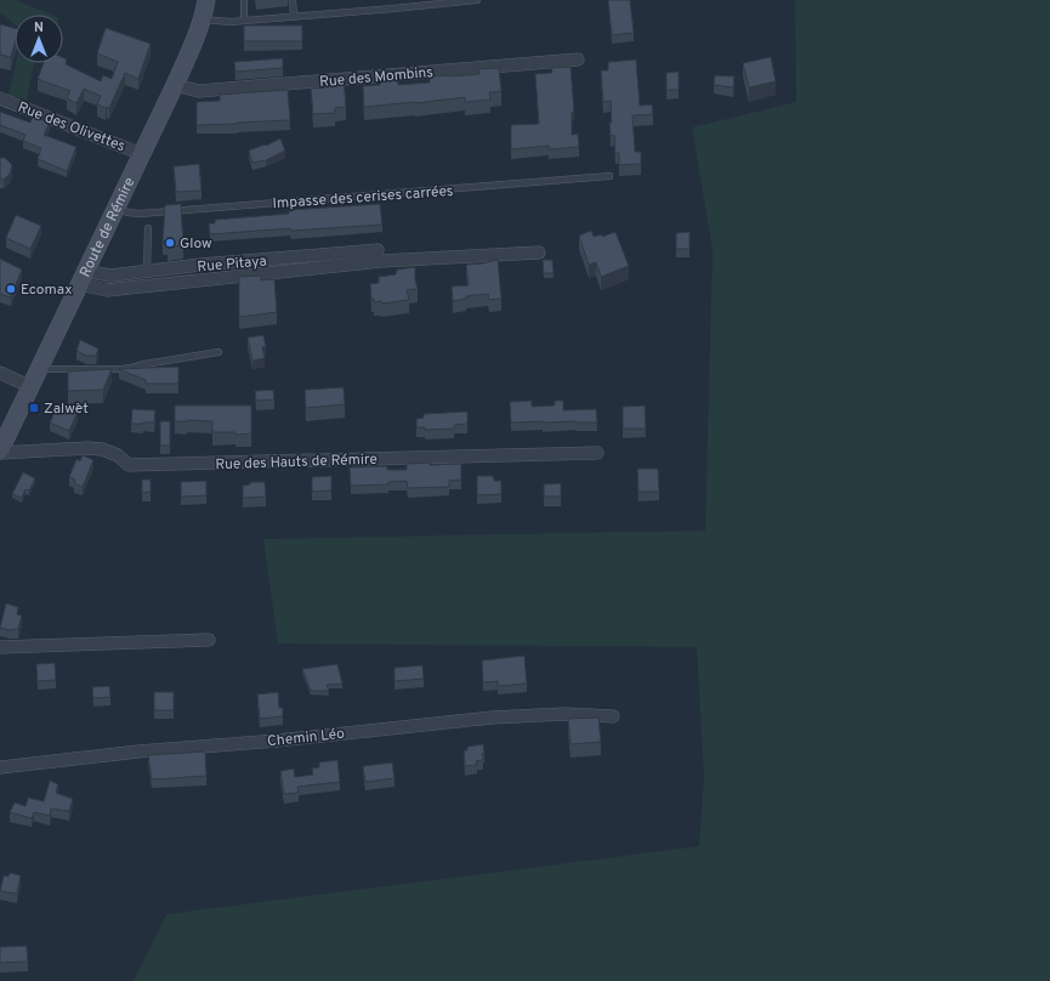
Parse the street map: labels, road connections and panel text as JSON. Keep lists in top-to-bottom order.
{
  "streets": {
    "main road": ["Route de Rémire"],
    "street": [
      "Rue des Mombins",
      "Rue des Olivettes",
      "Rue Pitaya",
      "Rue des Hauts de Rémire",
      "Chemin Léo"
    ],
    "lane": ["Impasse des cerises carrées"]
  },
  "crossings": [
    ["Rue des Mombins", "Route de Rémire"],
    ["Rue des Olivettes", "Route de Rémire"],
    ["Impasse des cerises carrées", "Route de Rémire"],
    ["Route de Rémire", "Rue Pitaya"],
    ["Route de Rémire", "Rue des Hauts de Rémire"]
  ],
  "places": {
    "other": ["Glow", "Ecomax"],
    "transit": ["Zalwèt"]
  },
  "north": "top"
}
